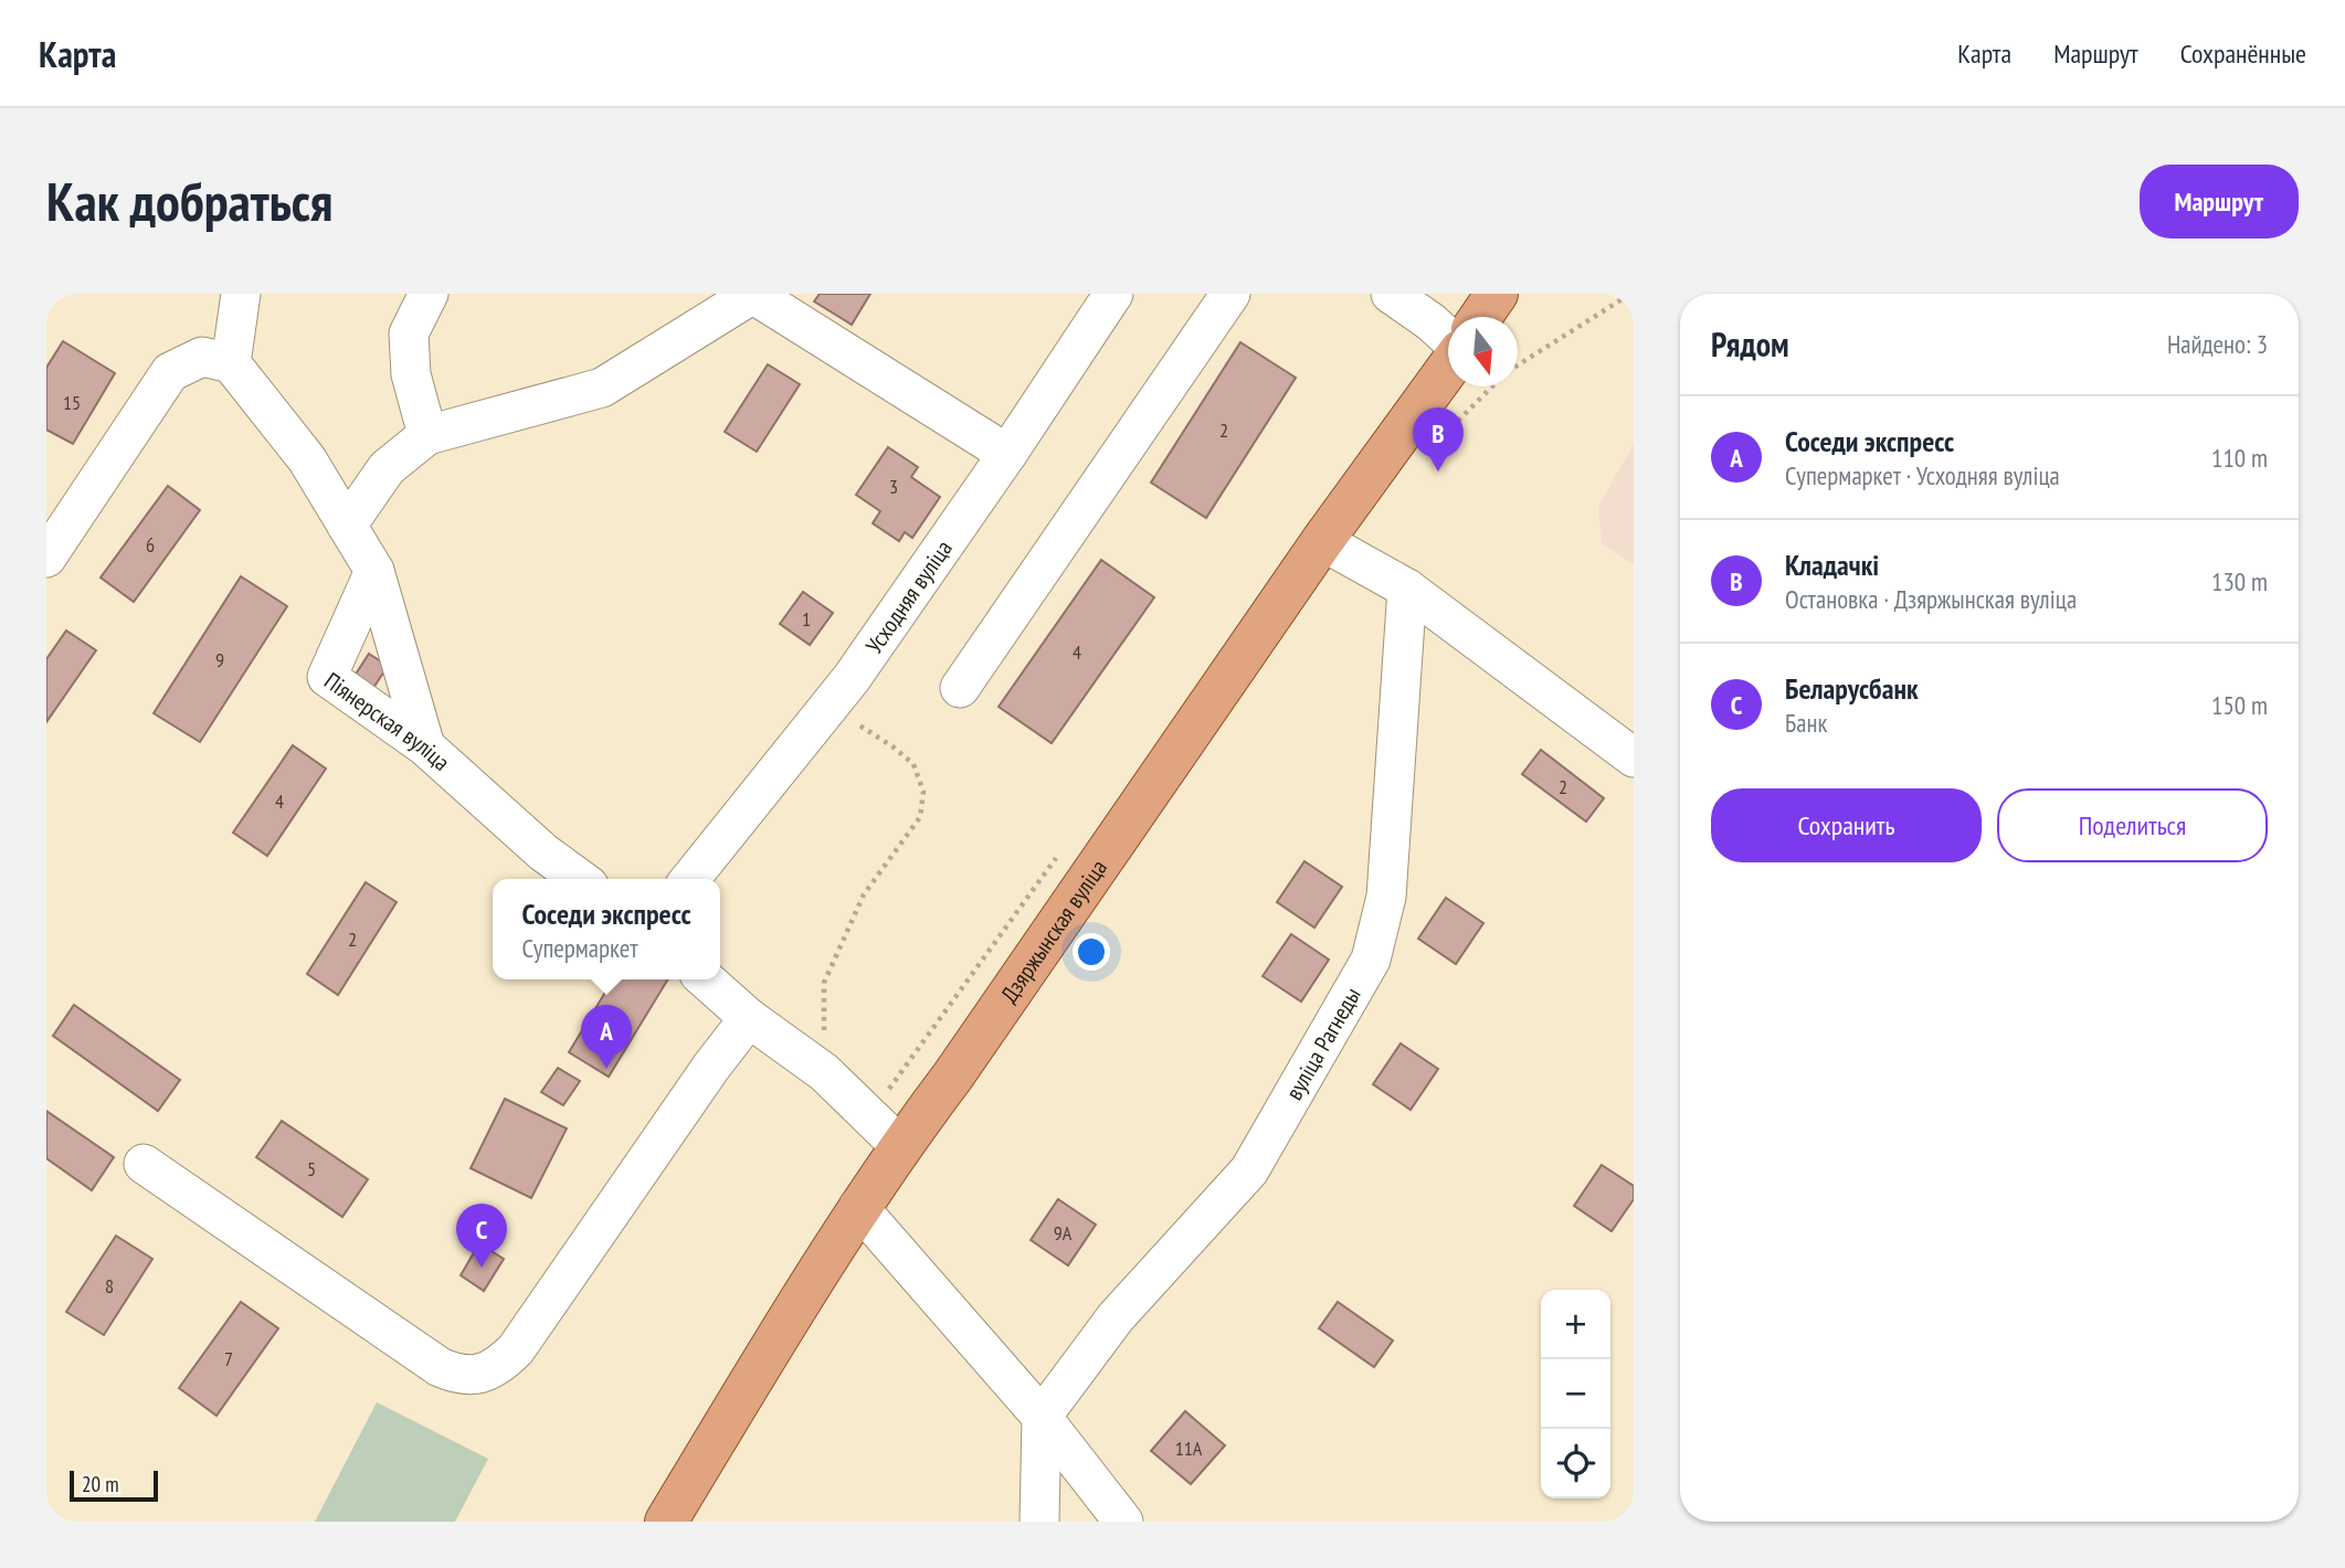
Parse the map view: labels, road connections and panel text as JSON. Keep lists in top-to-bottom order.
{
  "streets": {
    "main road": ["Дзяржынская вуліца"],
    "street": ["Усходняя вуліца", "Піянерская вуліца", "вуліца Рагнеды"]
  },
  "house_numbers": [
    "15",
    "2",
    "3",
    "6",
    "1",
    "4",
    "9",
    "2",
    "4",
    "2",
    "5",
    "9А",
    "8",
    "7",
    "11А"
  ],
  "scale_bar": "20 m",
  "north": "bottom",
  "page": {
    "header": "Карта",
    "nav": ["Карта", "Маршрут", "Сохранённые"],
    "buttons": [
      "Маршрут",
      ["Сохранить", "Поделиться"]
    ],
    "title": "Как добраться",
    "heading": ["Рядом", "Найдено: 3"],
    "list": [
      {
        "mark": "A",
        "name": "Соседи экспресс",
        "note": "Супермаркет · Усходняя вуліца",
        "value": "110 m"
      },
      {
        "mark": "B",
        "name": "Кладачкі",
        "note": "Остановка · Дзяржынская вуліца",
        "value": "130 m"
      },
      {
        "mark": "C",
        "name": "Беларусбанк",
        "note": "Банк",
        "value": "150 m"
      }
    ],
    "pins": ["B", "A", "C"],
    "popup": ["Соседи экспресс", "Супермаркет"],
    "map_buttons": ["+", "−"],
    "scale": "20 m"
  }
}
